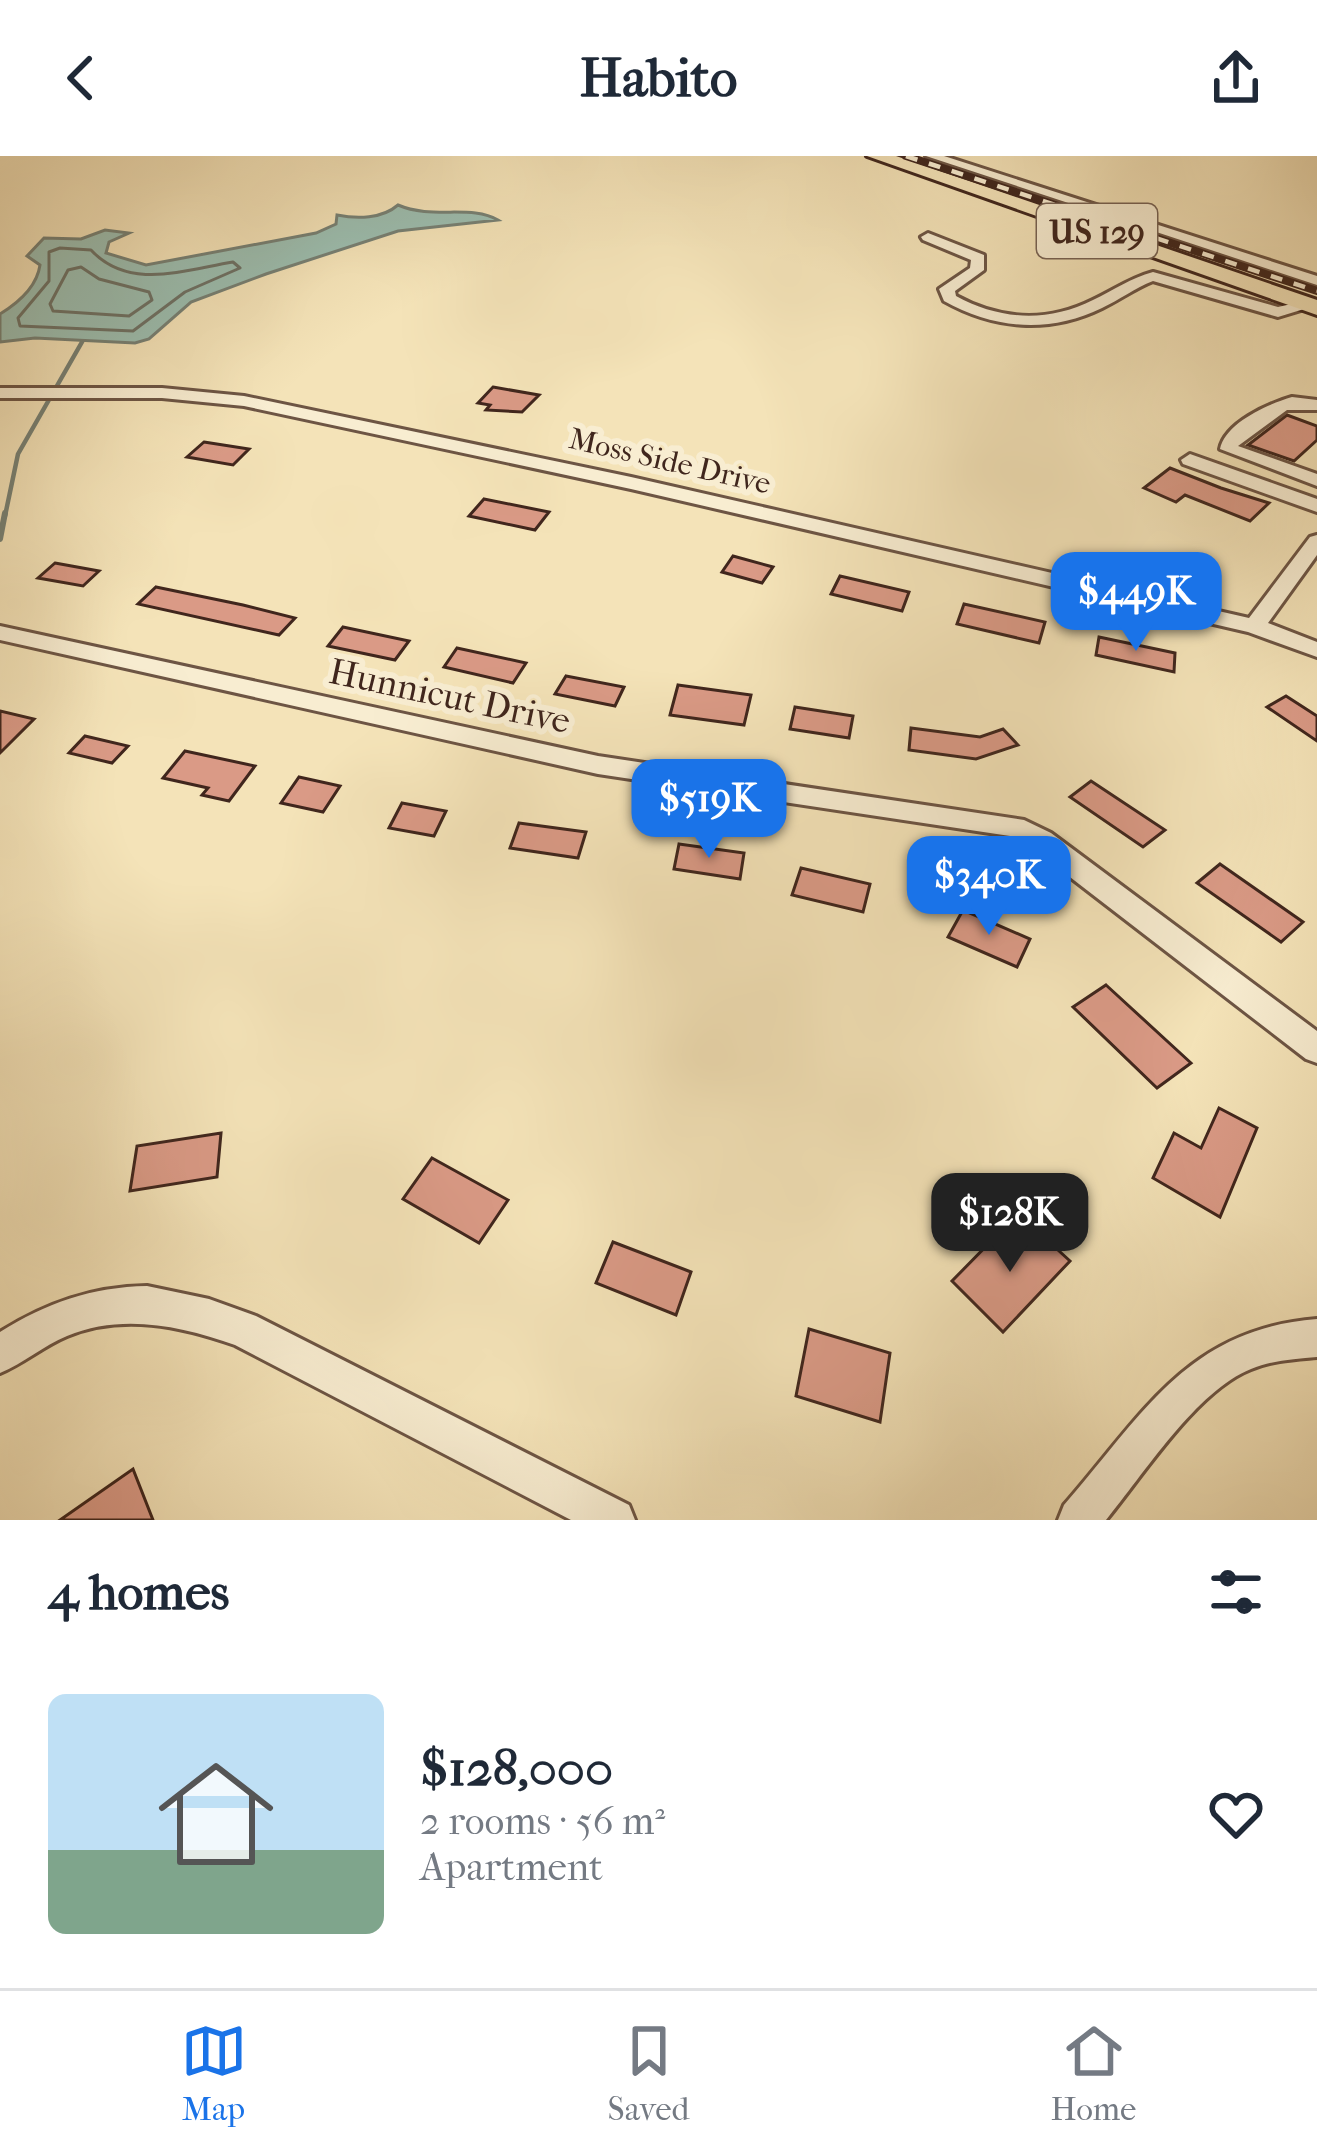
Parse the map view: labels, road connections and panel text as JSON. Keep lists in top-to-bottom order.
{
  "streets": {
    "highway": ["US 129"],
    "street": ["Moss Side Drive", "Hunnicut Drive"]
  },
  "page": {
    "header": "Habito",
    "price": [
      "$449K",
      "$519K",
      "$340K",
      "$128K"
    ],
    "heading": "4 homes",
    "list": [
      {
        "name": "$128,000",
        "note": "2 rooms · 56 m² · Apartment"
      }
    ],
    "tabs": ["Map", "Saved", "Home"]
  }
}
